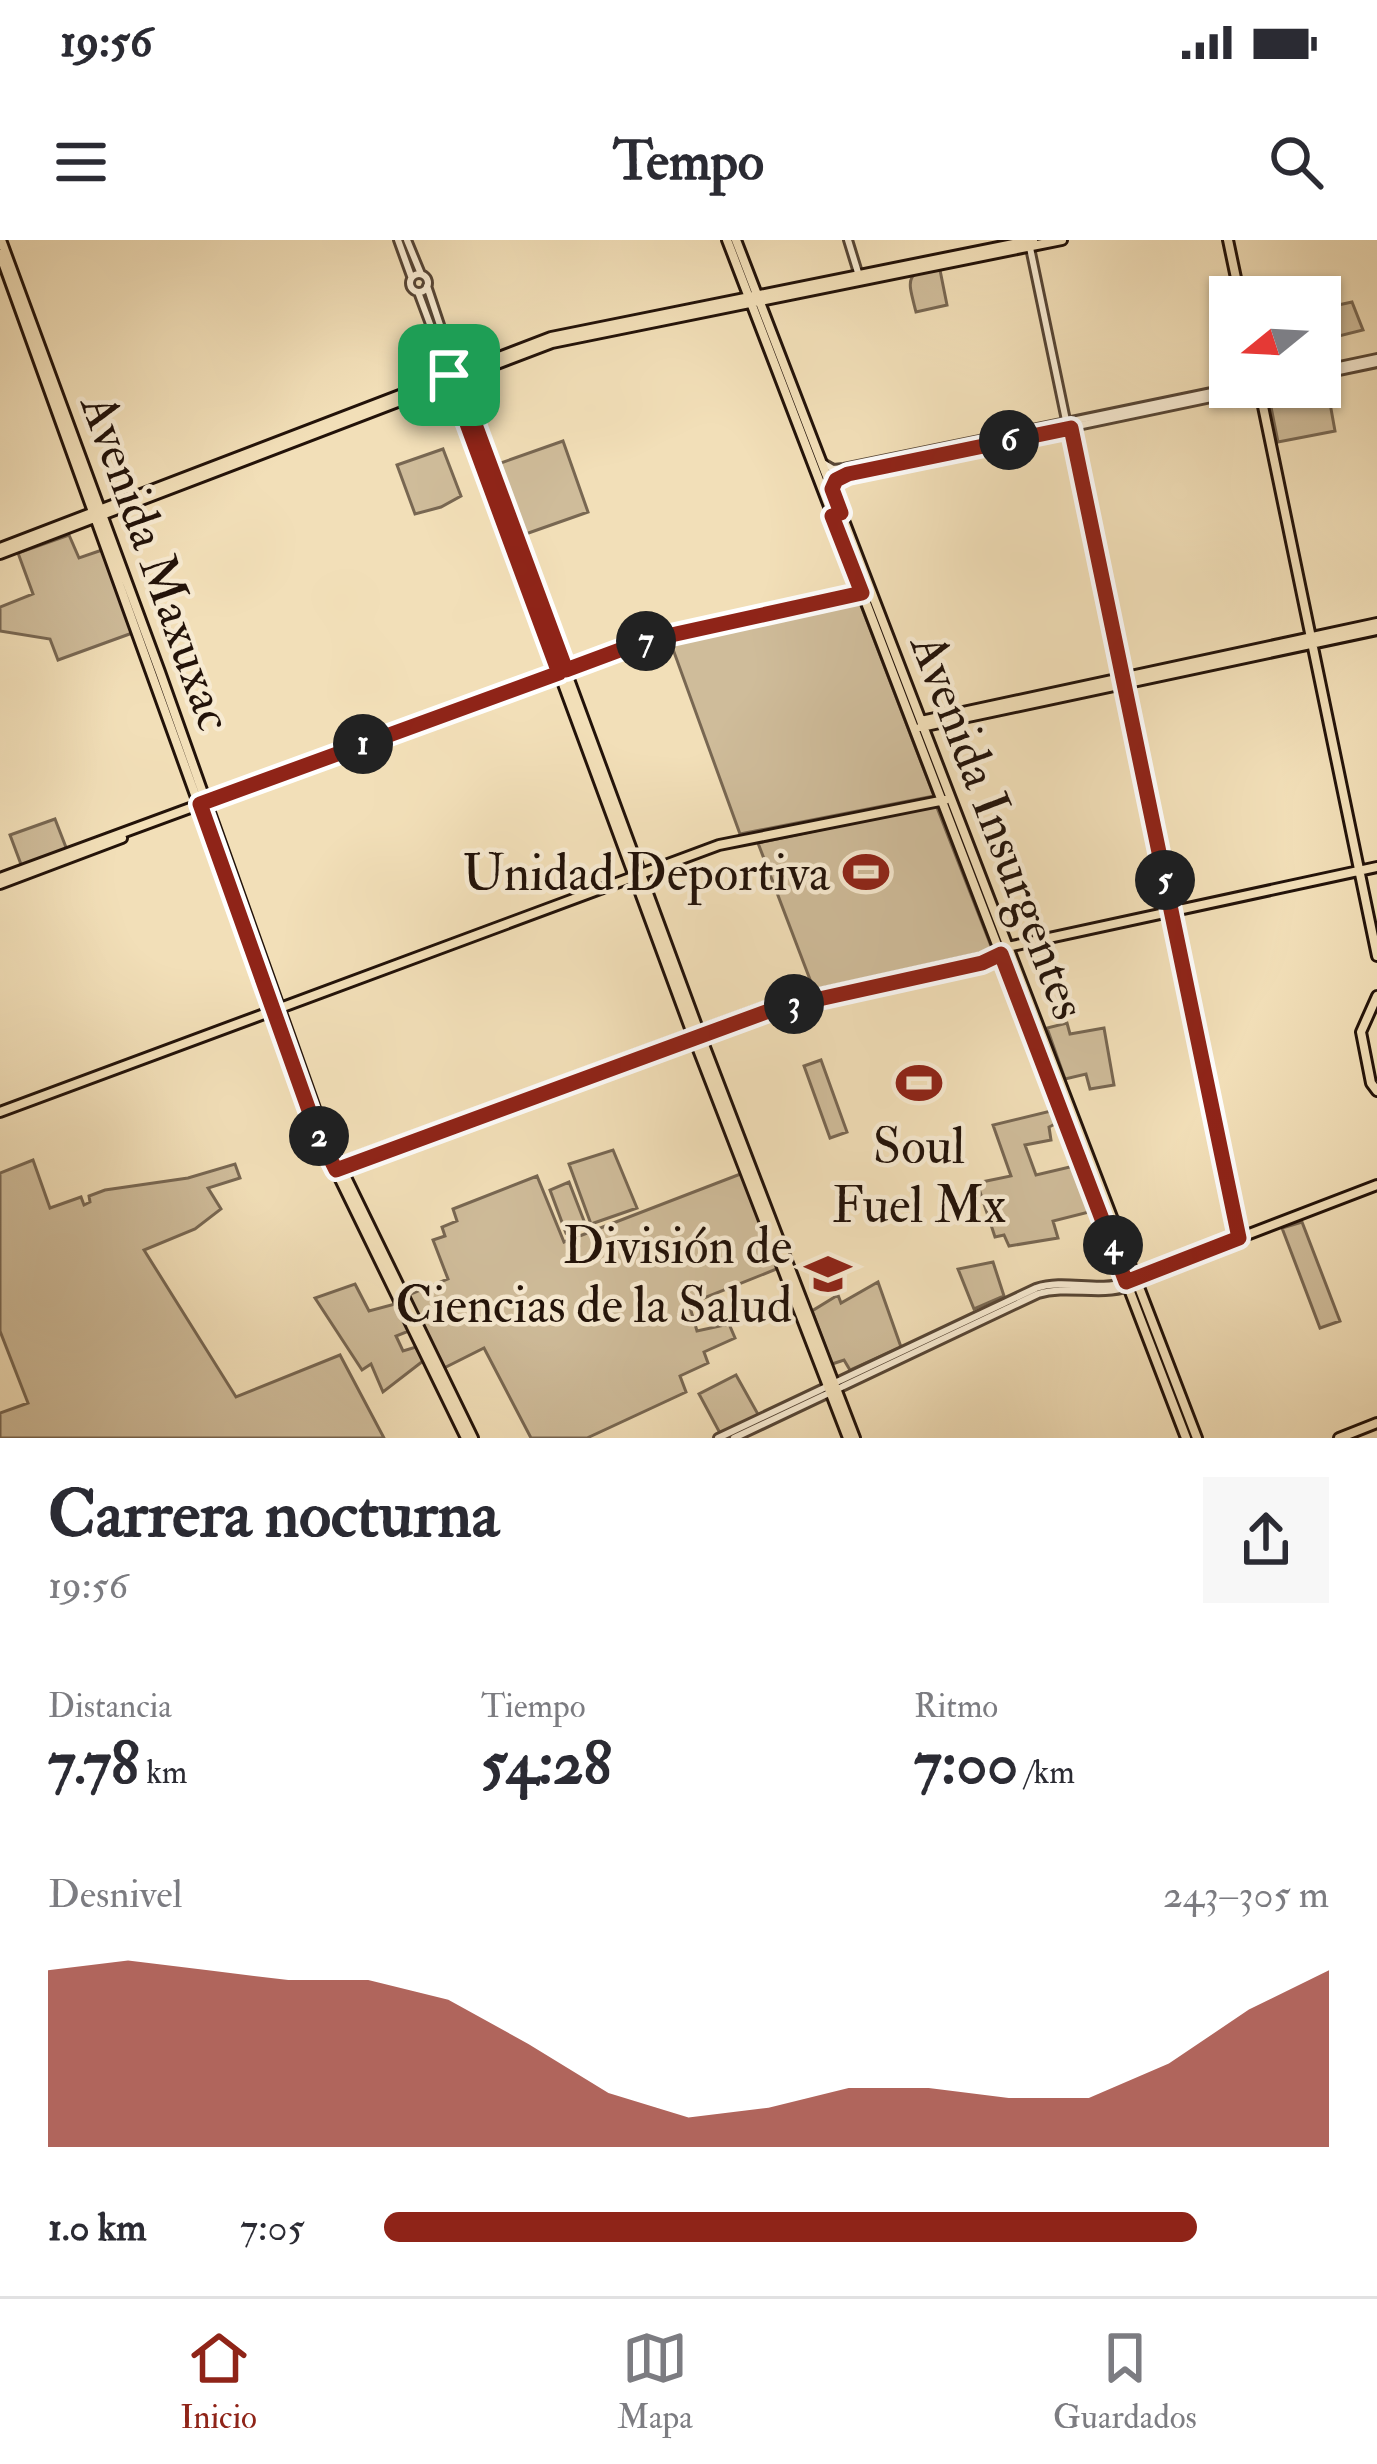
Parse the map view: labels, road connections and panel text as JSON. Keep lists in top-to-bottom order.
{
  "streets": {
    "main road": ["Avenida Maxuxac", "Avenida Insurgentes"]
  },
  "places": {
    "sports": ["Unidad Deportiva", "Soul Fuel Mx"],
    "school or university": ["División de Ciencias de la Salud"]
  },
  "north": "left",
  "page": {
    "status": "19:56",
    "header": "Tempo",
    "pins": [
      "6",
      "7",
      "1",
      "5",
      "3",
      "2",
      "4"
    ],
    "heading": ["Carrera nocturna", "19:56"],
    "stats": [
      ["Distancia", "7.78 km"],
      ["Tiempo", "54:28"],
      ["Ritmo", "7:00 /km"]
    ],
    "chart": ["Desnivel", "243–305 m"],
    "list": [
      {
        "name": "1.0 km",
        "note": "7:05"
      }
    ],
    "tabs": ["Inicio", "Mapa", "Guardados"]
  }
}
